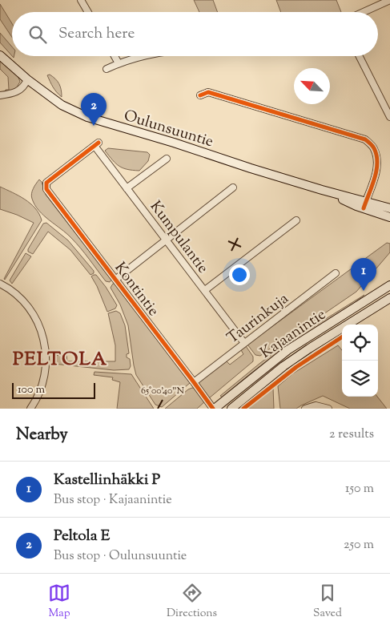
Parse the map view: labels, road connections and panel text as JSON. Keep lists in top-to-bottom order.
{
  "streets": {
    "main road": ["Oulunsuuntie", "Kajaanintie"],
    "street": ["Kumpulantie", "Kontintie", "Taurinkuja"]
  },
  "crossings": [
    ["Kumpulantie", "Kontintie"],
    ["Kumpulantie", "Taurinkuja"],
    ["Kontintie", "Taurinkuja"],
    ["Kontintie", "Kajaanintie"]
  ],
  "districts": ["PELTOLA"],
  "scale_bar": "100 m",
  "north": "top left",
  "page": {
    "search": "Search here",
    "pins": ["2", "1"],
    "scale": "100 m",
    "heading": ["Nearby", "2 results"],
    "list": [
      {
        "mark": "1",
        "name": "Kastellinhäkki P",
        "note": "Bus stop · Kajaanintie",
        "value": "150 m"
      },
      {
        "mark": "2",
        "name": "Peltola E",
        "note": "Bus stop · Oulunsuuntie",
        "value": "250 m"
      }
    ],
    "nav": ["Map", "Directions", "Saved"]
  },
  "coordinates": ["65°00'40\"N"]
}
